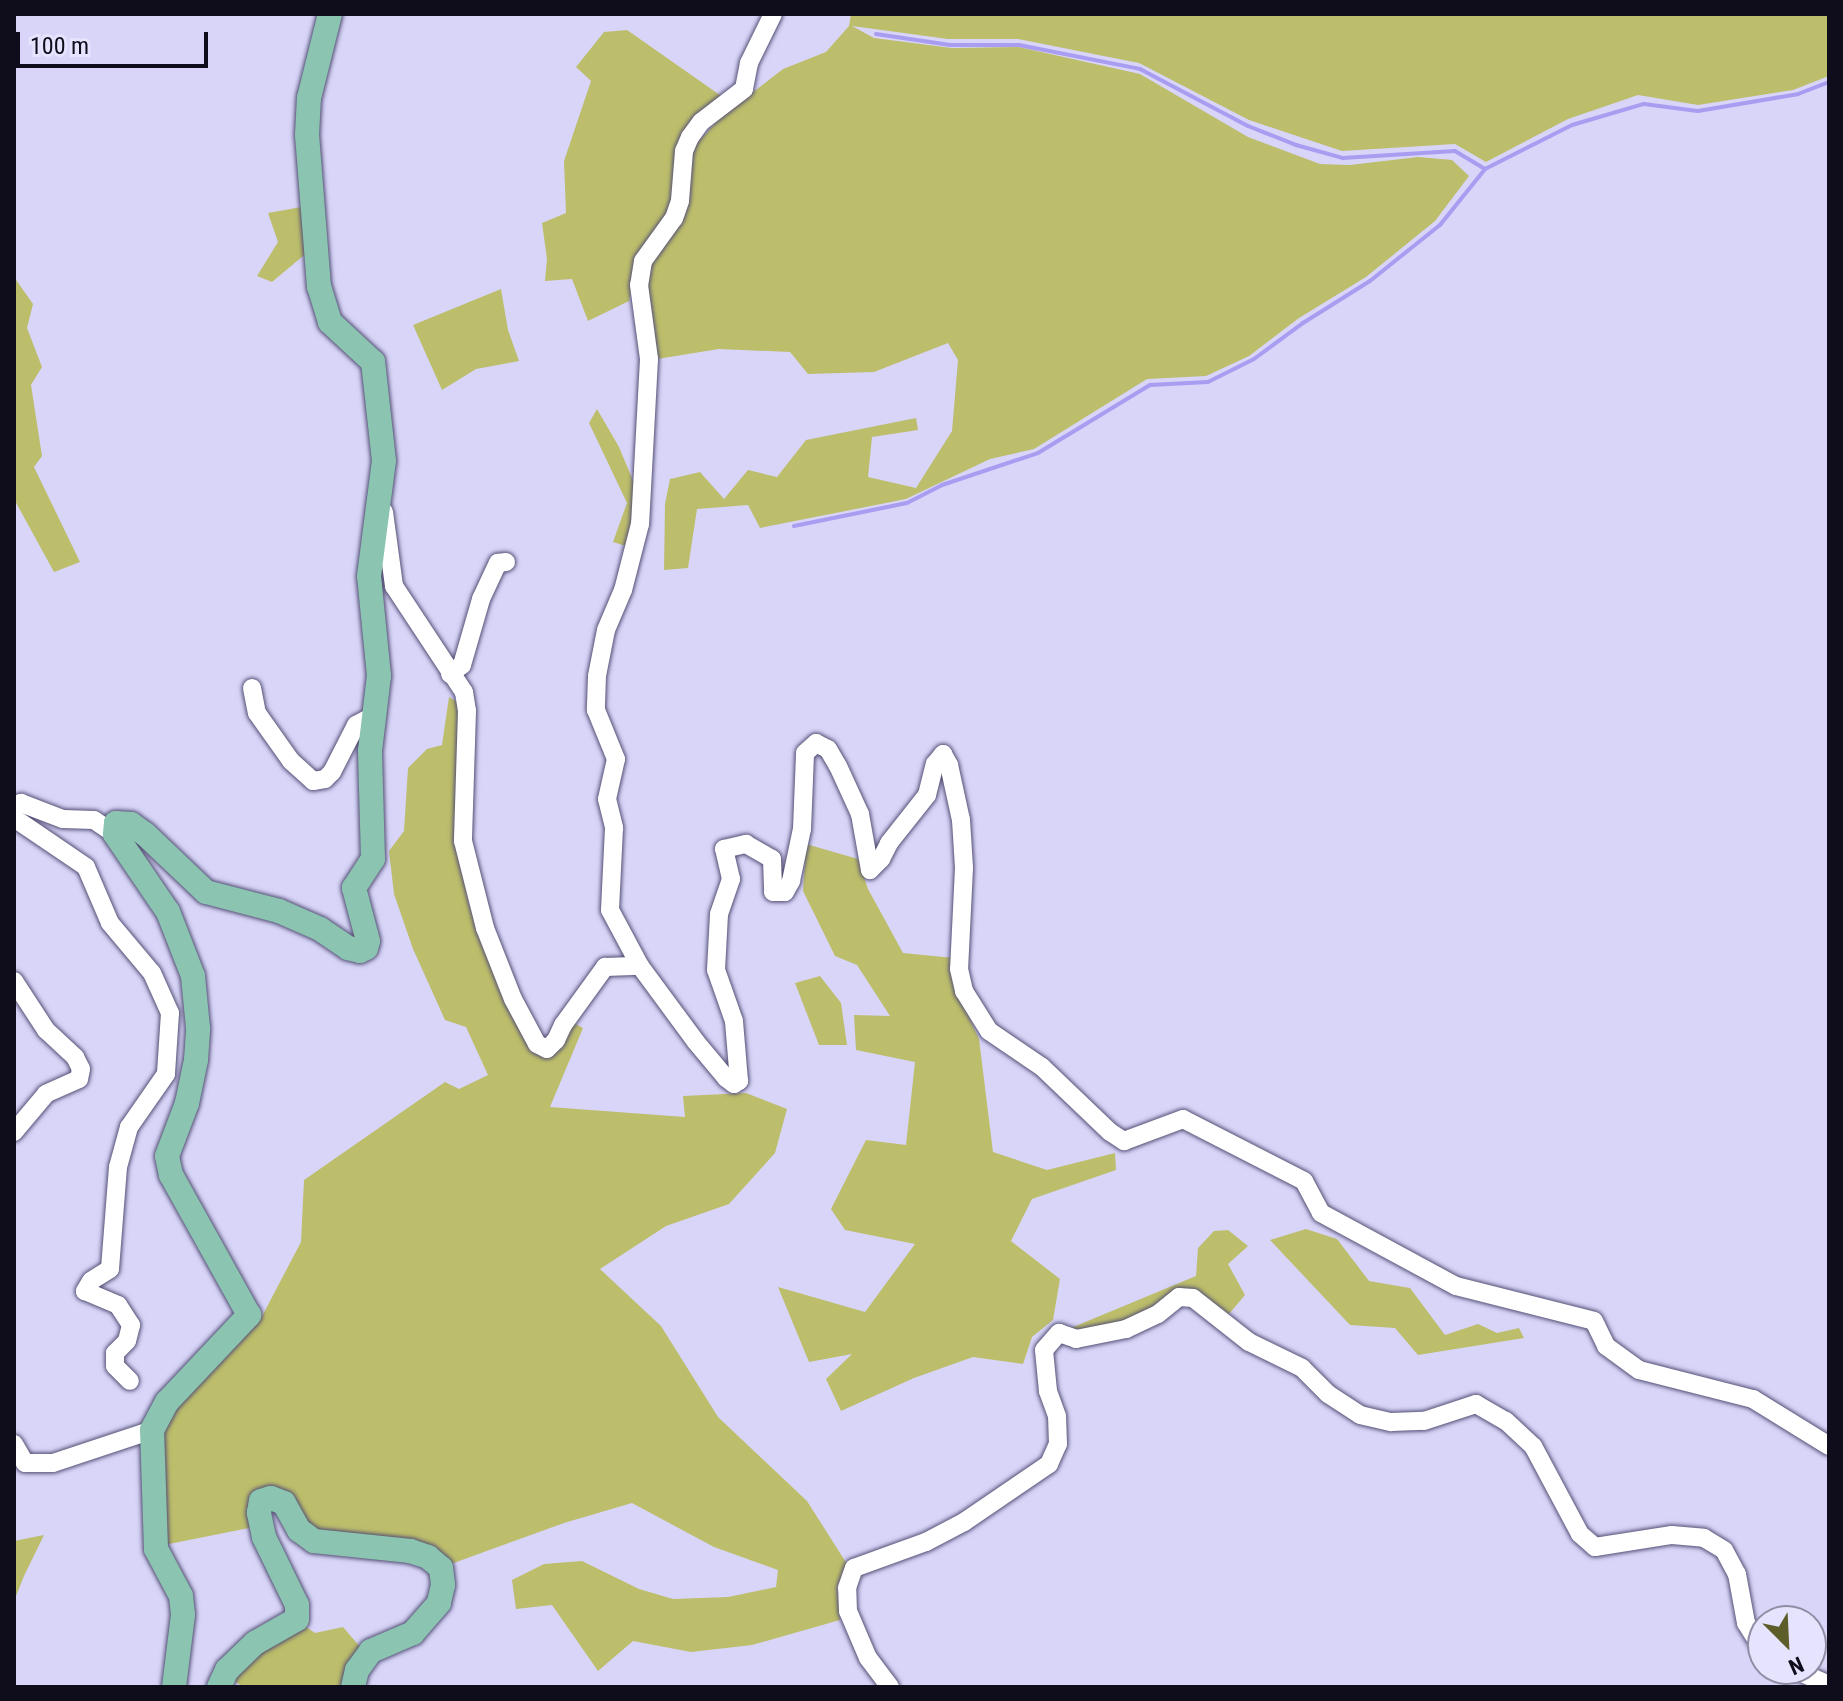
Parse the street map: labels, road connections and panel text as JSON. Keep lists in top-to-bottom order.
{
  "scale_bar": "100 m",
  "north": "bottom right"
}
